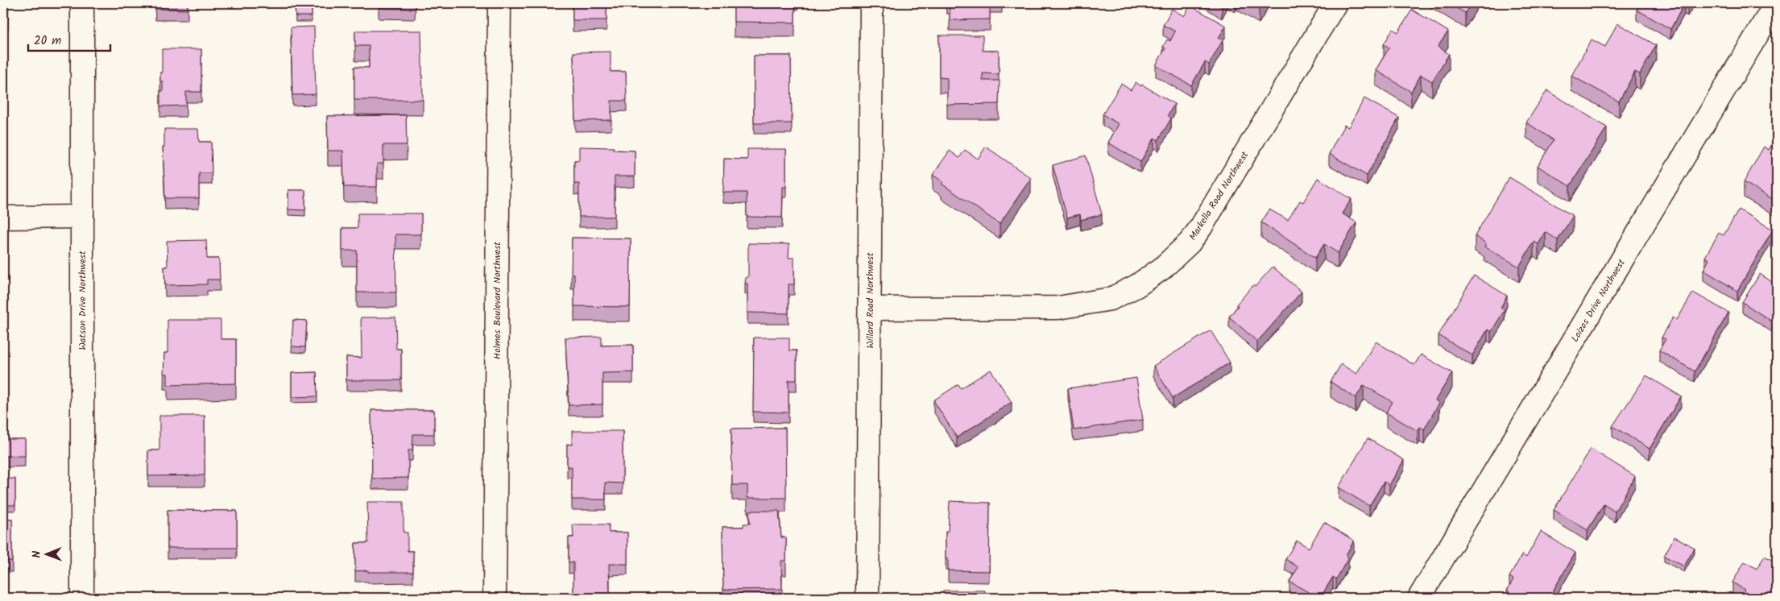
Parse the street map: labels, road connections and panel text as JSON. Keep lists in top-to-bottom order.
{
  "streets": {
    "street": [
      "Markella Road Northwest",
      "Watson Drive Northwest",
      "Holmes Boulevard Northwest",
      "Willard Road Northwest",
      "Loizos Drive Northwest"
    ]
  },
  "crossings": [
    ["Markella Road Northwest", "Willard Road Northwest"]
  ],
  "scale_bar": "20 m",
  "north": "left"
}
